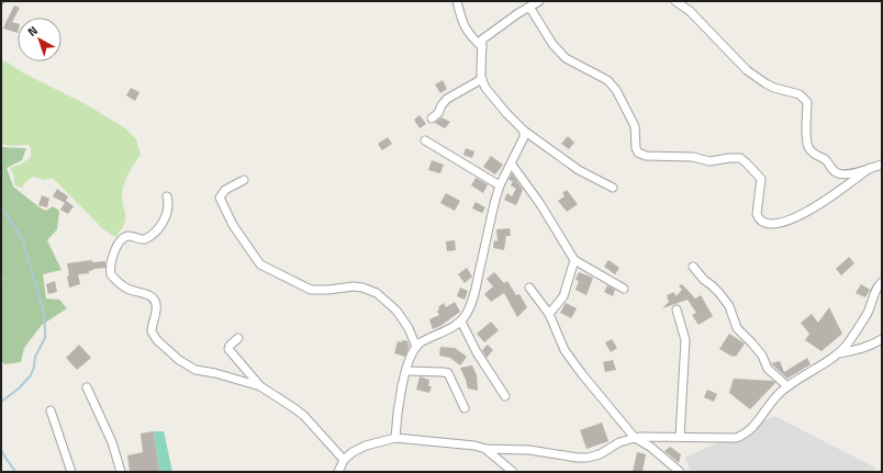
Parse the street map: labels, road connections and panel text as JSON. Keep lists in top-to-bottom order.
{
  "north": "top left"
}
